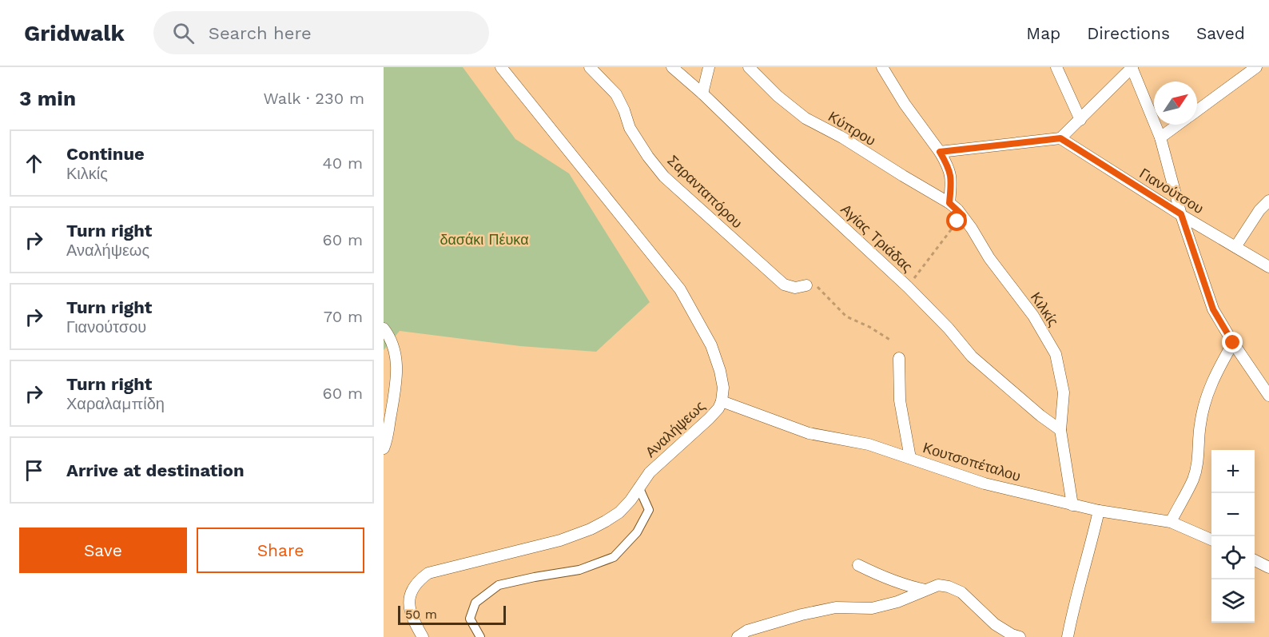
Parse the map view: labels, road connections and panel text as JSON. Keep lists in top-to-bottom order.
{
  "streets": {
    "street": [
      "Κύπρου",
      "Γιανούτσου",
      "Σαρανταπόρου",
      "Αγίας Τριάδας",
      "Κιλκίς",
      "Αναλήψεως",
      "Κουτσοπέταλου"
    ]
  },
  "crossings": [
    ["Κύπρου", "Κιλκίς"],
    ["Αγίας Τριάδας", "Κιλκίς"],
    ["Κιλκίς", "Κουτσοπέταλου"],
    ["Αναλήψεως", "Κουτσοπέταλου"]
  ],
  "parks": ["δασάκι Πέυκα"],
  "scale_bar": "50 m",
  "north": "top right",
  "page": {
    "header": "Gridwalk",
    "search": "Search here",
    "nav": ["Map", "Directions", "Saved"],
    "heading": ["3 min", "Walk · 230 m"],
    "list": [
      ["Continue", "Κιλκίς", "40 m"],
      ["Turn right", "Αναλήψεως", "60 m"],
      ["Turn right", "Γιανούτσου", "70 m"],
      ["Turn right", "Χαραλαμπίδη", "60 m"],
      "Arrive at destination"
    ],
    "map_buttons": ["+", "−"],
    "buttons": ["Save", "Share"],
    "scale": "50 m"
  }
}
